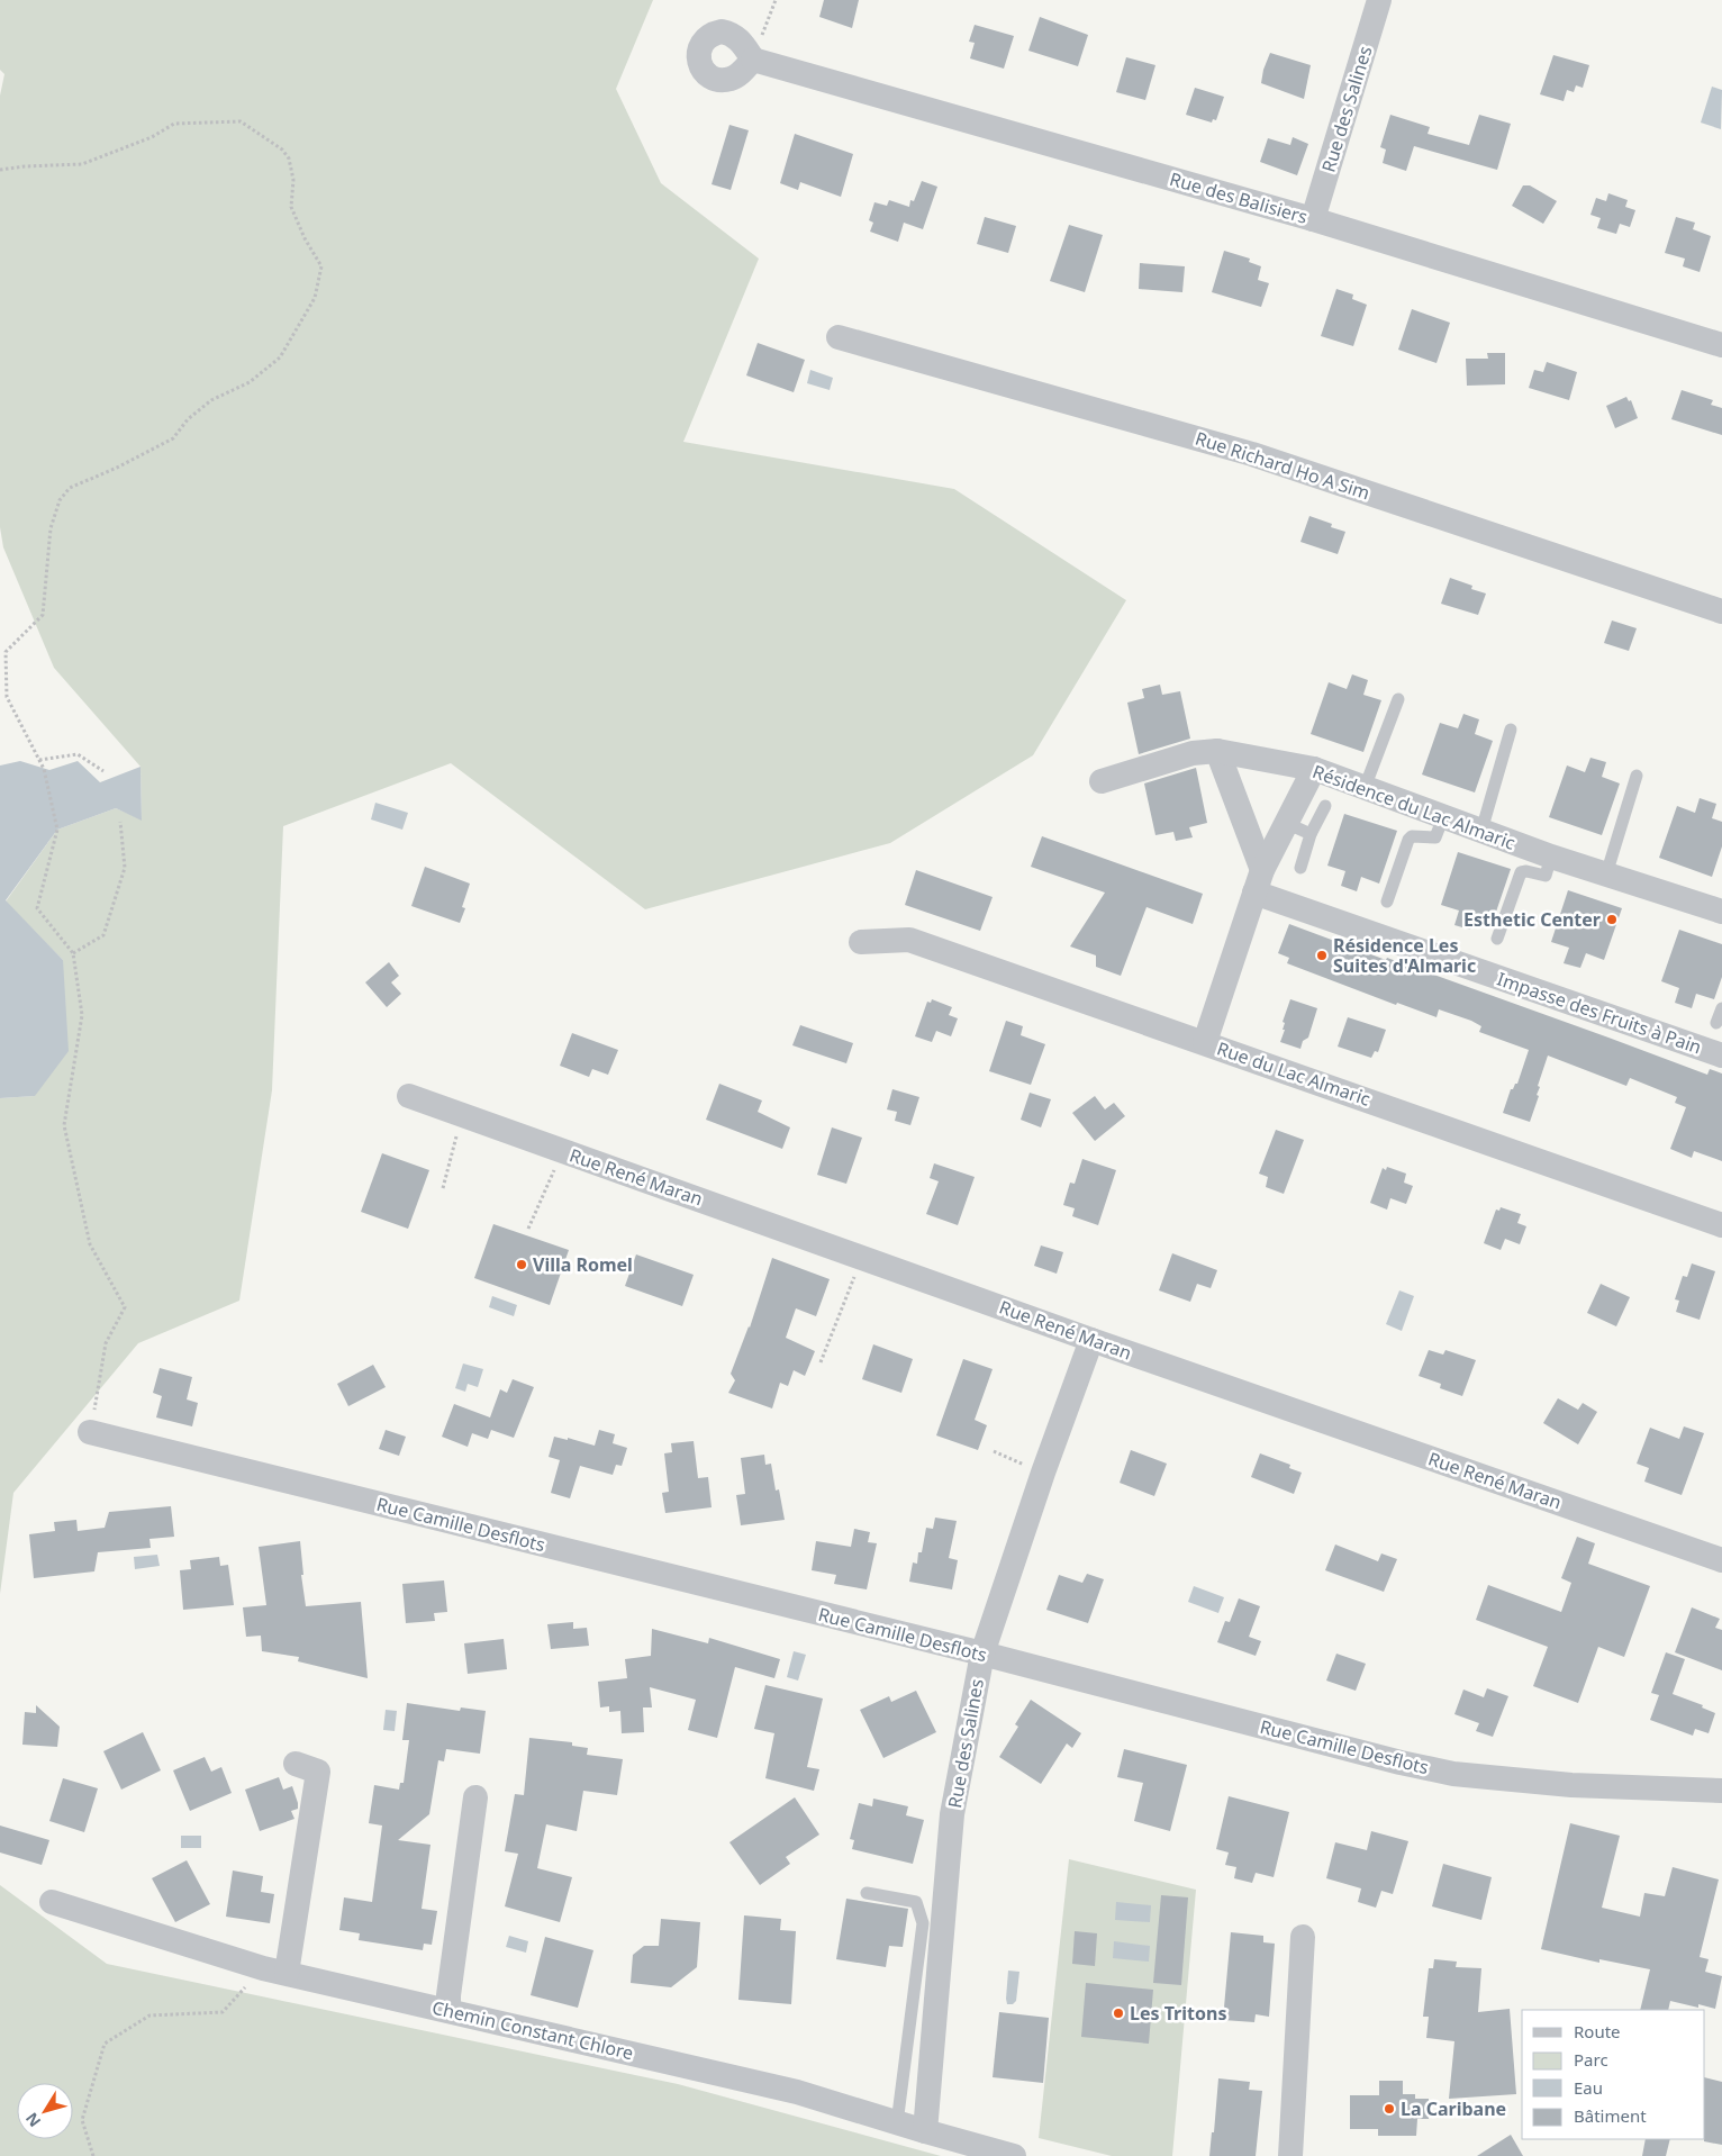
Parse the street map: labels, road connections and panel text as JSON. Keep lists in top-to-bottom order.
{
  "streets": {
    "street": [
      "Rue des Salines",
      "Rue des Balisiers",
      "Rue Richard Ho A Sim",
      "Résidence du Lac Almaric",
      "Impasse des Fruits à Pain",
      "Rue du Lac Almaric",
      "Rue René Maran",
      "Rue Camille Desflots",
      "Chemin Constant Chlore"
    ]
  },
  "crossings": [
    ["Rue des Salines", "Rue des Balisiers"],
    ["Rue des Salines", "Rue René Maran"],
    ["Rue des Salines", "Rue Camille Desflots"],
    ["Rue des Salines", "Chemin Constant Chlore"]
  ],
  "places": [
    "Esthetic Center",
    "Résidence Les Suites d'Almaric",
    "Villa Romel",
    "Les Tritons",
    "La Caribane"
  ],
  "legend": [
    "Route",
    "Parc",
    "Eau",
    "Bâtiment"
  ],
  "north": "bottom left"
}
